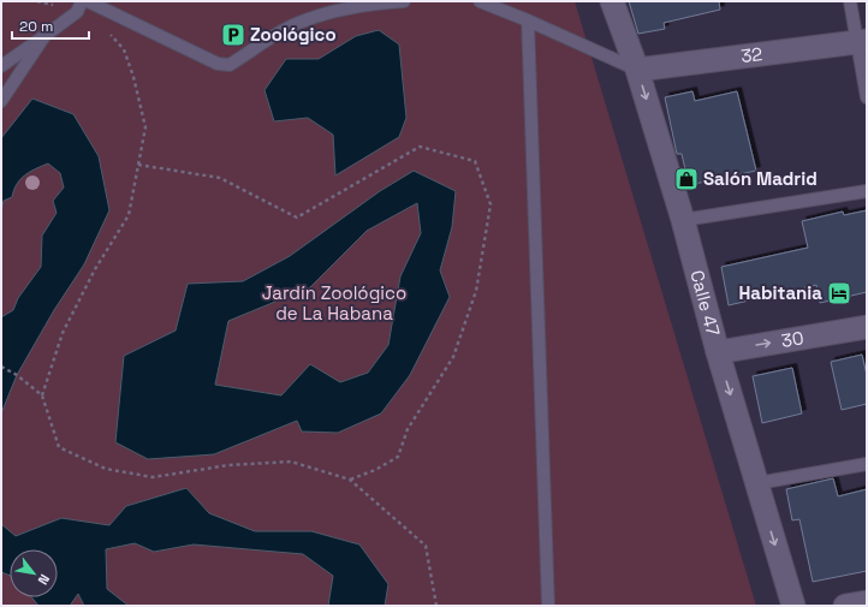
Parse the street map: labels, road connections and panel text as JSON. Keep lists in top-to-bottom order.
{
  "streets": {
    "street": ["32", "Calle 47", "30"]
  },
  "crossings": [
    ["32", "Calle 47"],
    ["Calle 47", "30"]
  ],
  "one_way": ["Calle 47", "30"],
  "parks": ["Jardín Zoológico de La Habana"],
  "places": {
    "parking": ["Zoológico"],
    "shop": ["Salón Madrid"],
    "hotel": ["Habitania"]
  },
  "scale_bar": "20 m",
  "north": "bottom right"
}
